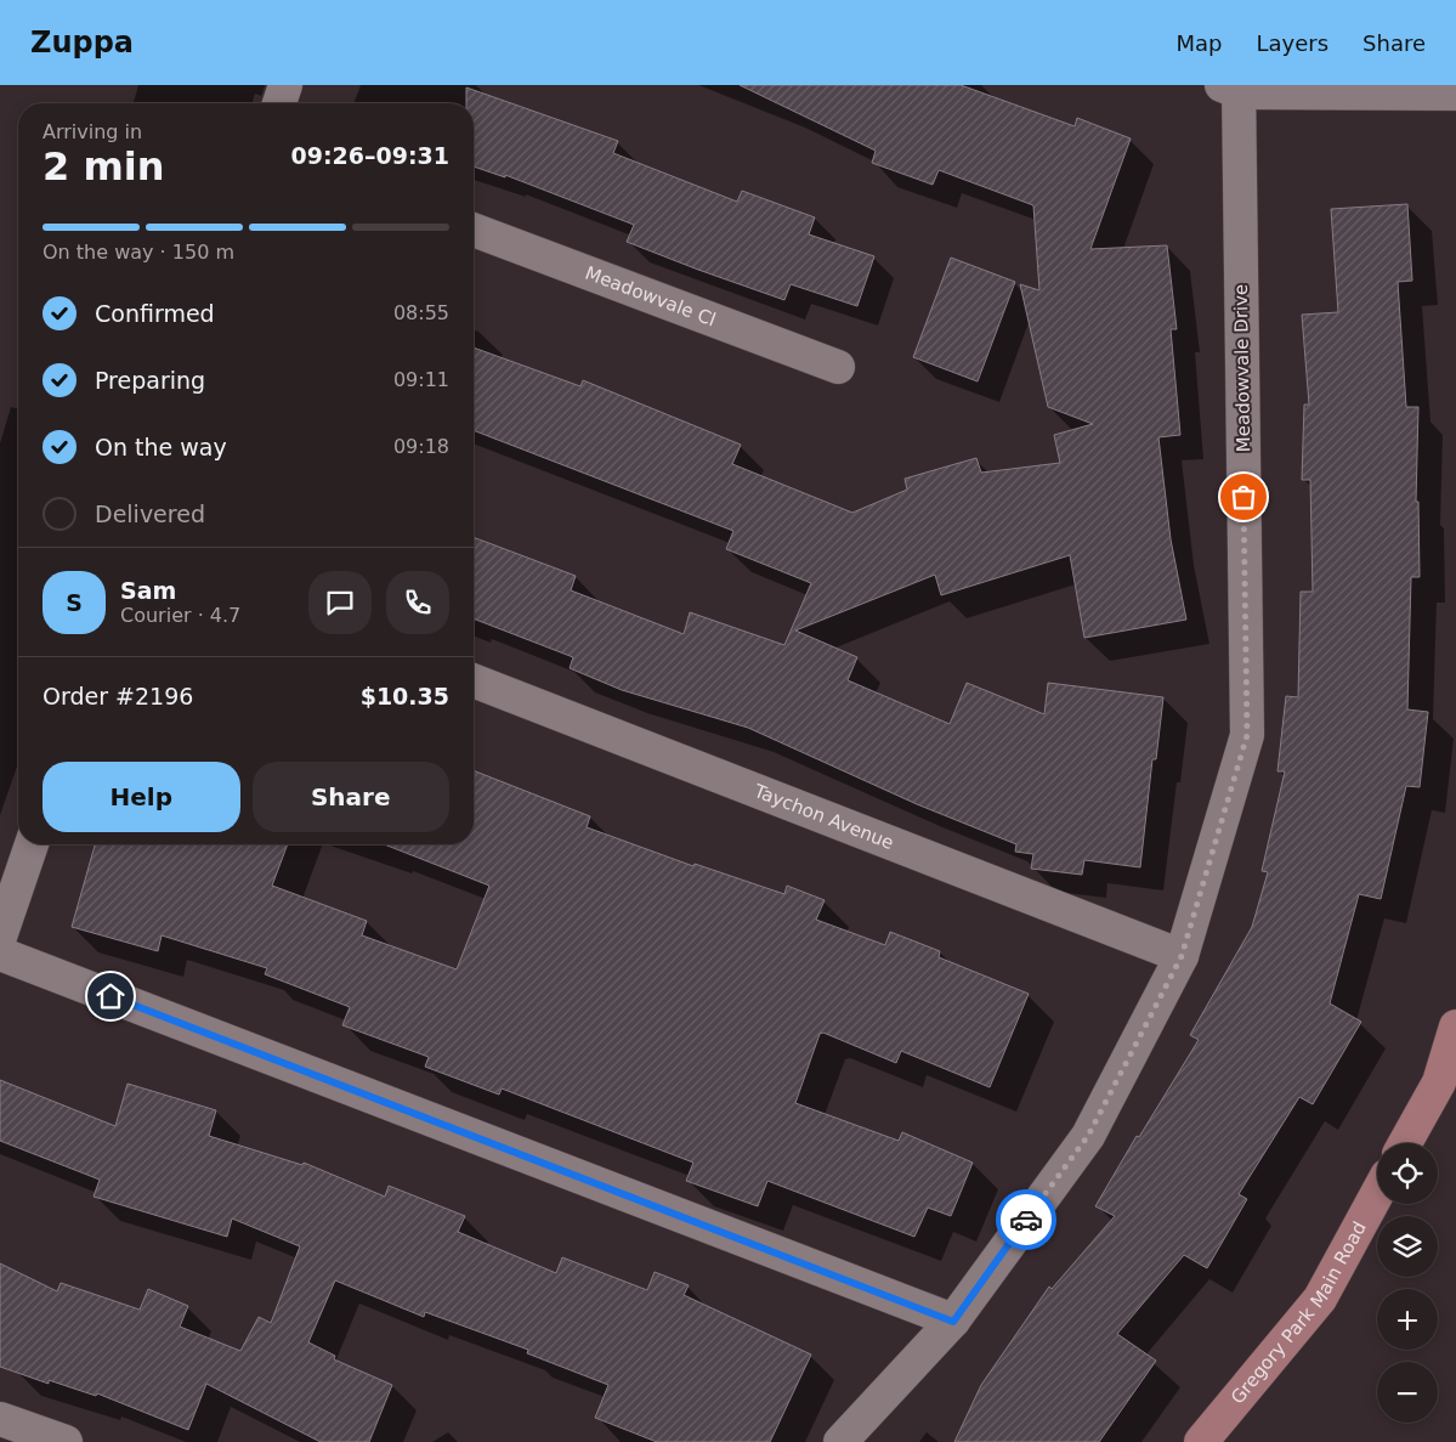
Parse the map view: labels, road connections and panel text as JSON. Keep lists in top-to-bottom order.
{
  "streets": {
    "street": [
      "Meadowvale Cl",
      "Meadowvale Drive",
      "Taychon Avenue",
      "Gregory Park Main Road"
    ]
  },
  "crossings": [
    ["Meadowvale Drive", "Taychon Avenue"]
  ],
  "page": {
    "header": "Zuppa",
    "nav": ["Map", "Layers", "Share"],
    "heading": ["2 min", "Arriving in", "09:26–09:31"],
    "panel": [
      "Sam",
      "Courier · 4.7",
      "Order #2196",
      "$10.35"
    ],
    "bar": "On the way · 150 m",
    "list": [
      ["Confirmed", "08:55"],
      ["Preparing", "09:11"],
      ["On the way", "09:18"],
      "Delivered"
    ],
    "round": "S",
    "buttons": ["Help", "Share"],
    "map_buttons": ["+", "−"]
  }
}
